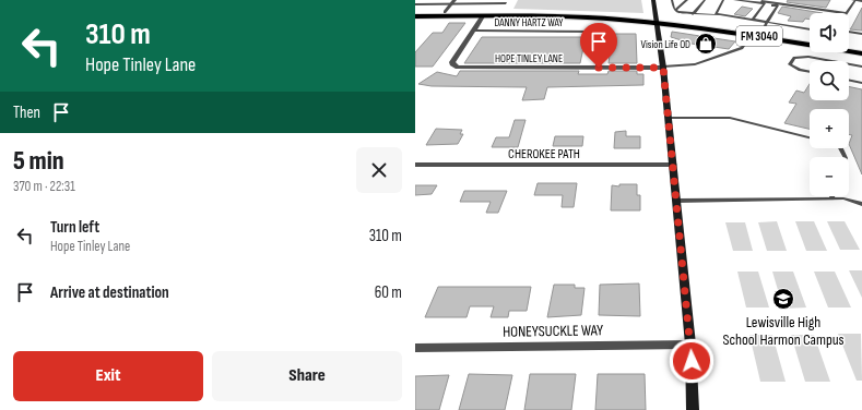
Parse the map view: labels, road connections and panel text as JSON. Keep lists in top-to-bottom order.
{
  "streets": {
    "main road": ["FM 3040"],
    "street": [
      "DANNY HARTZ WAY",
      "HOPE TINLEY LANE",
      "CHEROKEE PATH",
      "HONEYSUCKLE WAY"
    ]
  },
  "crossings": [
    ["DANNY HARTZ WAY", "HOPE TINLEY LANE"],
    ["FM 3040", "HOPE TINLEY LANE"]
  ],
  "places": {
    "shop": ["Vision Life OD"],
    "school or university": ["Lewisville High School Harmon Campus"]
  },
  "page": {
    "turn": ["310 m", "Hope Tinley Lane"],
    "map_buttons": ["+", "−"],
    "then": "Then",
    "heading": ["5 min", "370 m · 22:31"],
    "list": [
      {
        "name": "Turn left",
        "note": "Hope Tinley Lane",
        "value": "310 m"
      },
      {
        "name": "Arrive at destination",
        "value": "60 m"
      }
    ],
    "buttons": ["Exit", "Share"]
  }
}
